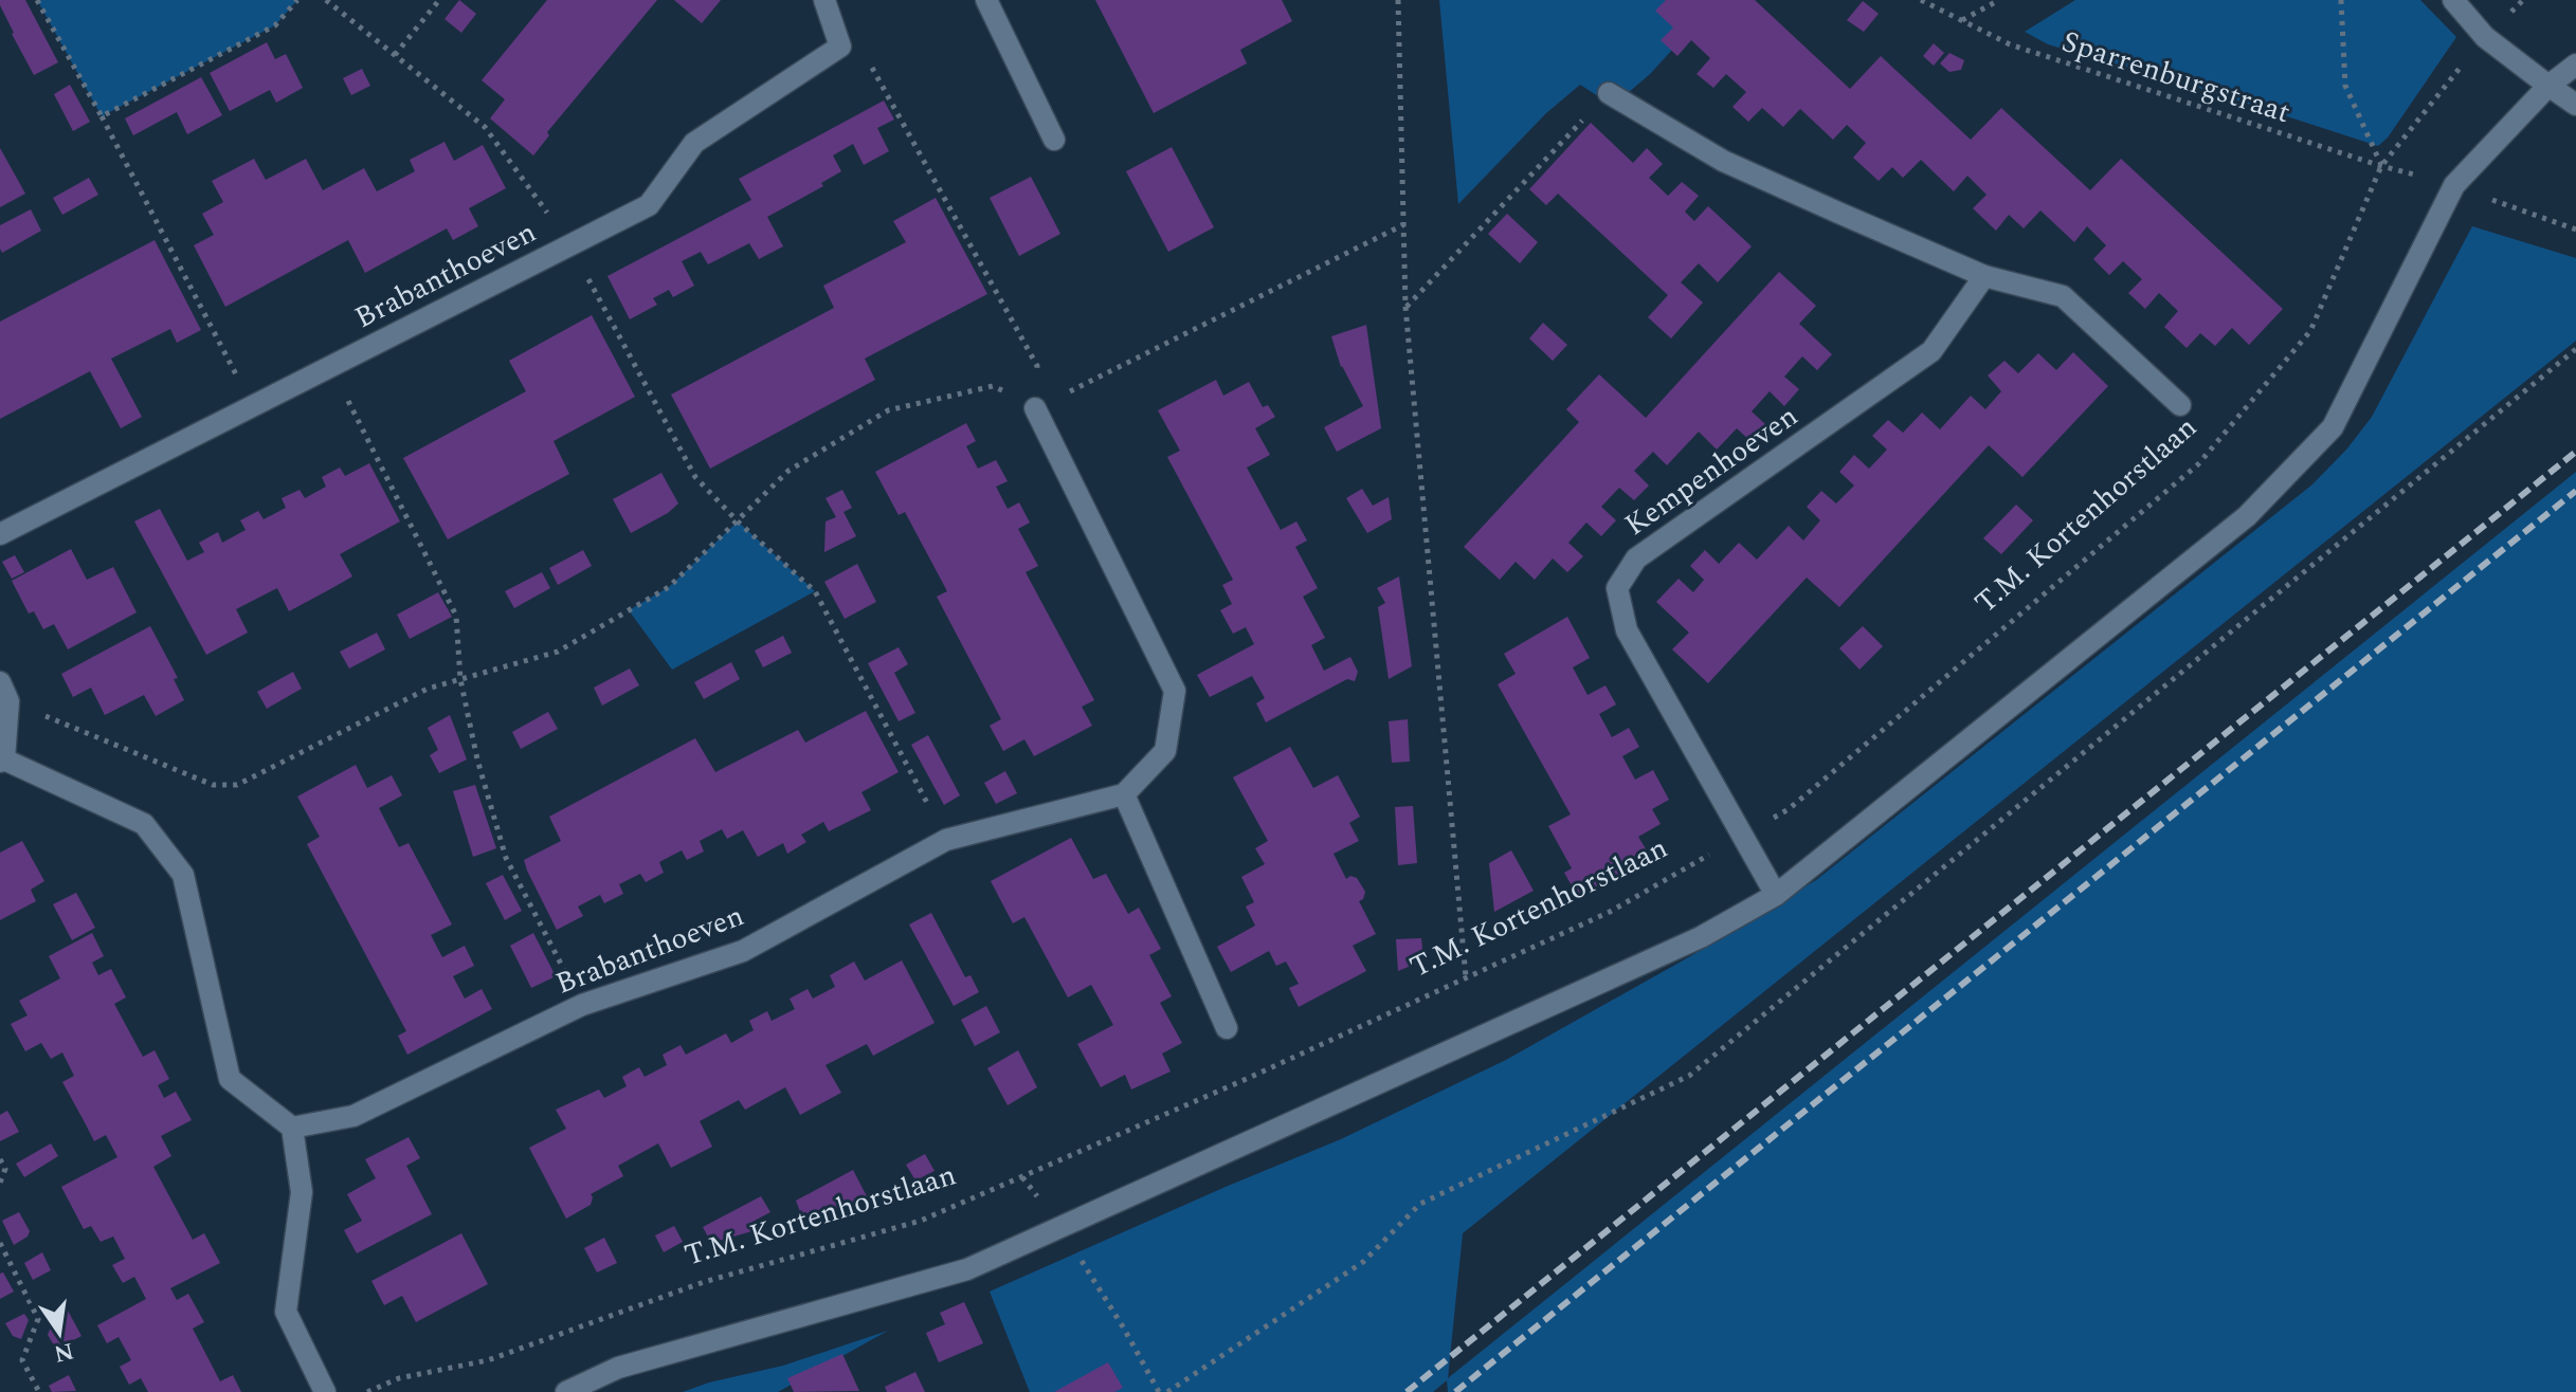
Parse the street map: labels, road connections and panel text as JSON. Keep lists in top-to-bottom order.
{
  "streets": {
    "street": ["Brabanthoeven", "Kempenhoeven"],
    "path": ["Sparrenburgstraat", "T.M. Kortenhorstlaan"]
  },
  "crossings": [
    ["Sparrenburgstraat", "T.M. Kortenhorstlaan"],
    ["Kempenhoeven", "T.M. Kortenhorstlaan"]
  ],
  "north": "bottom"
}
